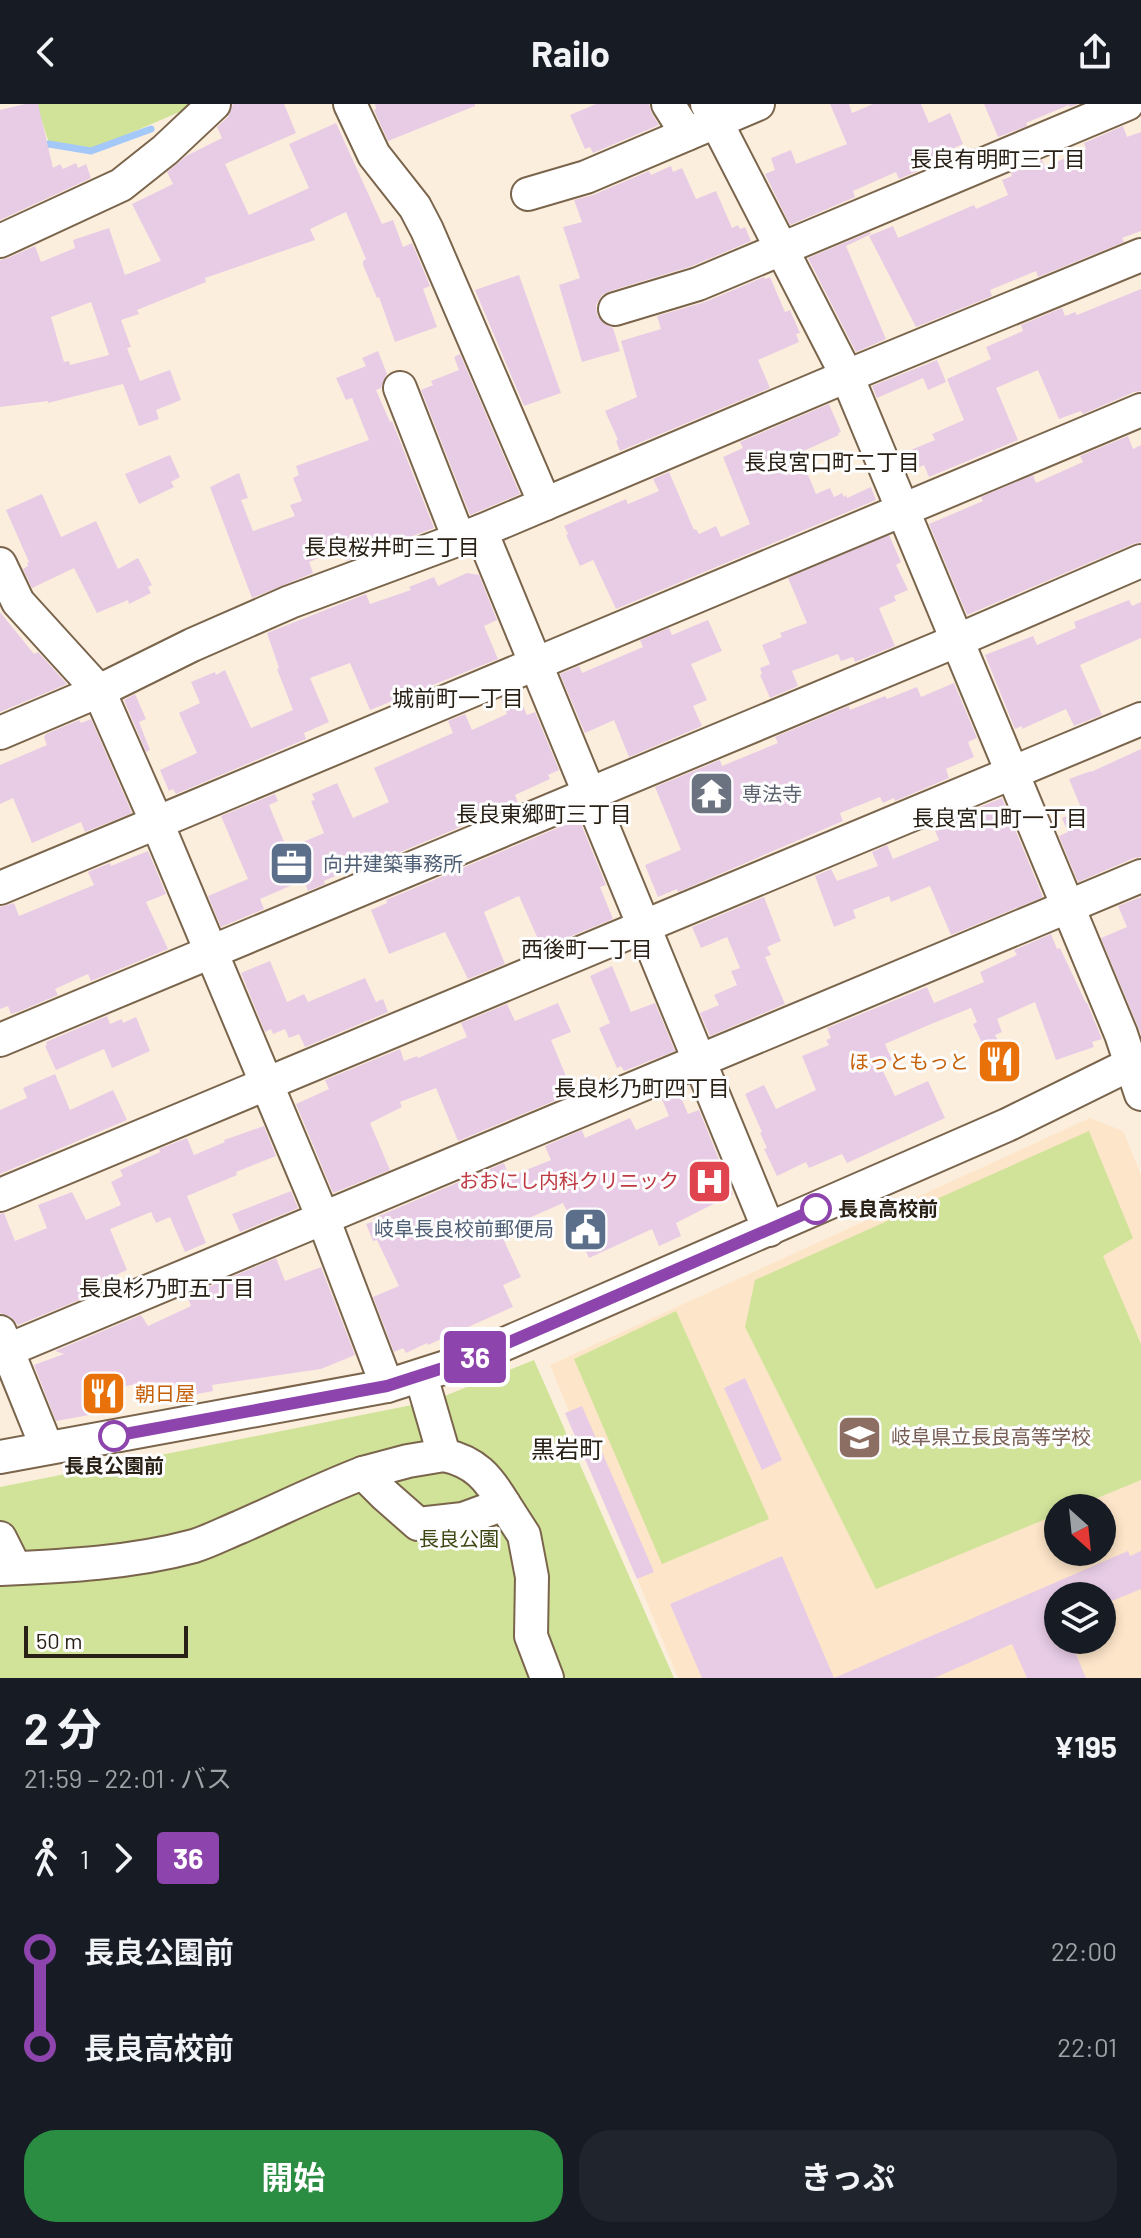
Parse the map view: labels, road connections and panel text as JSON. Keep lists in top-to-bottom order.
{
  "districts": [
    "長良有明町三丁目",
    "長良宮口町二丁目",
    "長良桜井町三丁目",
    "城前町一丁目",
    "長良東郷町三丁目",
    "長良宮口町一丁目",
    "西後町一丁目",
    "長良杉乃町四丁目",
    "長良杉乃町五丁目",
    "黒岩町"
  ],
  "parks": ["長良公園"],
  "places": {
    "temple": ["専法寺"],
    "office": ["向井建築事務所"],
    "restaurant": ["ほっともっと", "朝日屋"],
    "hospital": ["おおにし内科クリニック"],
    "other": ["長良高校前", "長良公園前"],
    "public building": ["岐阜長良校前郵便局"],
    "school or university": ["岐阜県立長良高等学校"]
  },
  "lines": ["bus line 36"],
  "scale_bar": "50 m",
  "north": "bottom right",
  "page": {
    "header": "Railo",
    "on_map": "36",
    "scale": "50 m",
    "heading": ["2 分", "21:59 – 22:01 · バス", "¥195"],
    "legs": ["1", "36"],
    "list": [
      {
        "name": "長良公園前",
        "value": "22:00"
      },
      {
        "name": "長良高校前",
        "value": "22:01"
      }
    ],
    "buttons": ["開始", "きっぷ"]
  }
}
